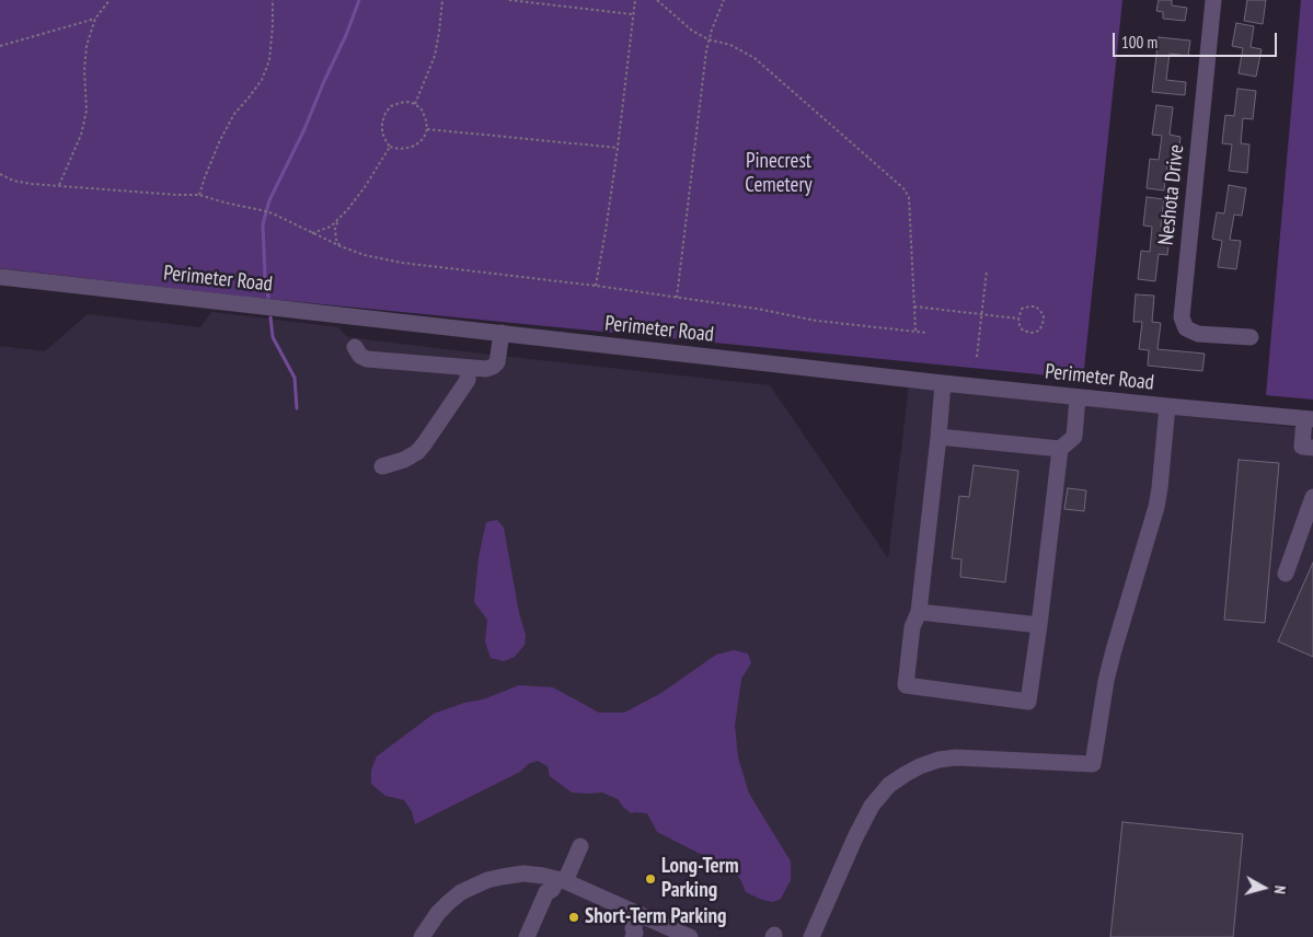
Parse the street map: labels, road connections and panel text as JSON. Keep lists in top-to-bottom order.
{
  "streets": {
    "street": ["Neshota Drive", "Perimeter Road"]
  },
  "parks": ["Pinecrest Cemetery"],
  "places": ["Long-Term Parking", "Short-Term Parking"],
  "scale_bar": "100 m",
  "north": "right"
}
